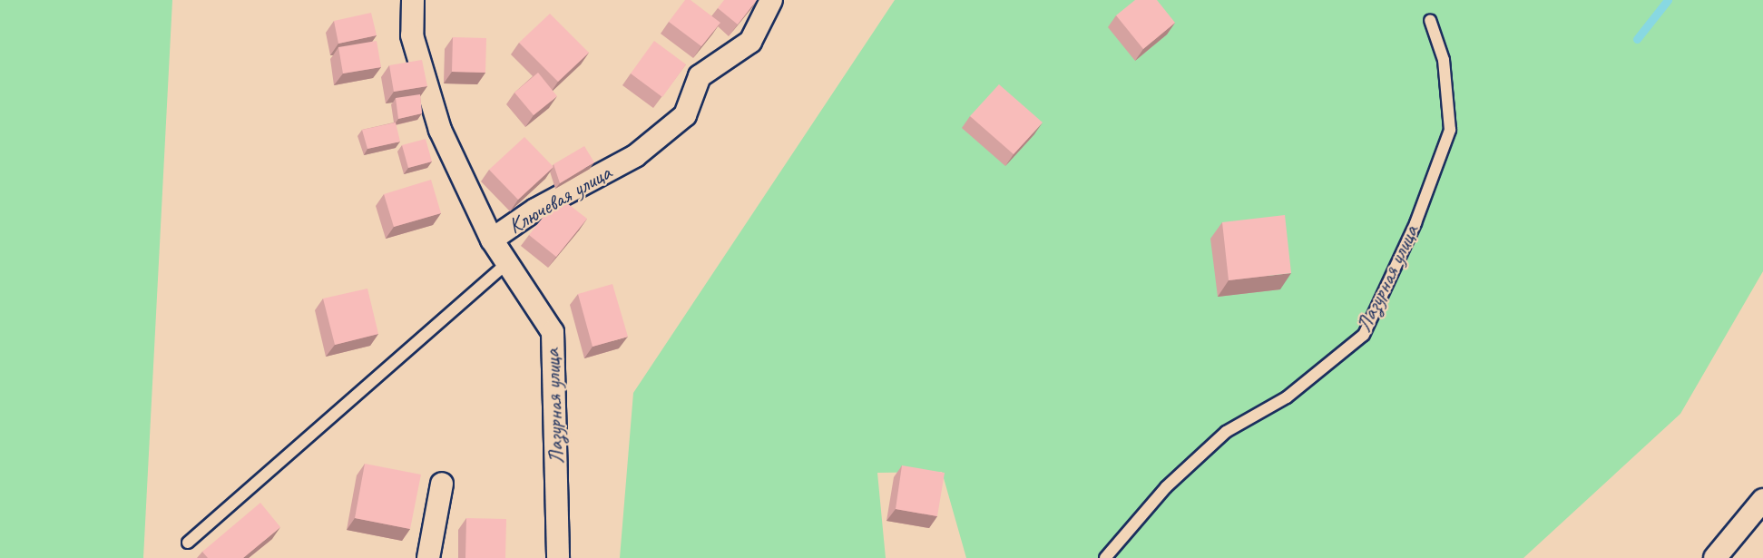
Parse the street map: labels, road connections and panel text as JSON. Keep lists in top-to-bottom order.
{
  "streets": {
    "street": ["Ключевая улица", "Лазурная улица"]
  },
  "crossings": [
    ["Ключевая улица", "Лазурная улица"]
  ]
}
